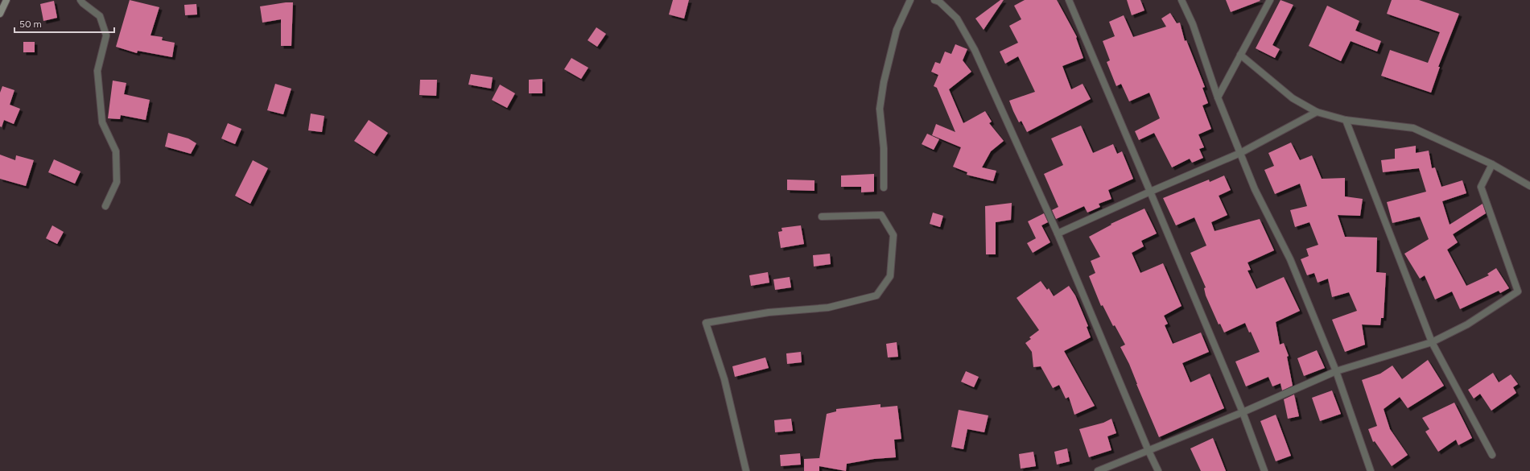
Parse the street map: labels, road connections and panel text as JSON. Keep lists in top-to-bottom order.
{
  "scale_bar": "50 m"
}
